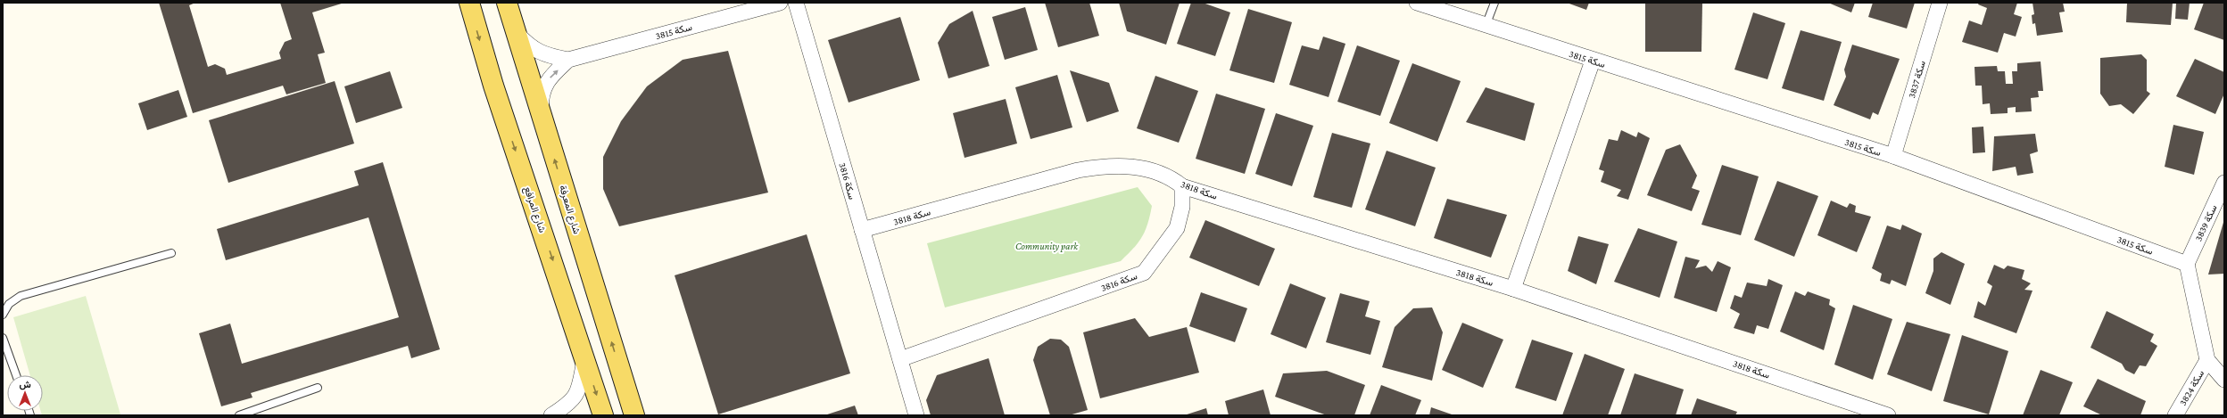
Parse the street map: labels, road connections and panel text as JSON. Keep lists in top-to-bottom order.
{
  "streets": {
    "main road": ["شارع المرافع", "شارع المعرفة"],
    "street": [
      "سكة 3815",
      "سكة 3837",
      "سكة 3816",
      "سكة 3818",
      "سكة 3839",
      "سكة 3824"
    ]
  },
  "crossings": [
    ["سكة 3815", "سكة 3837"],
    ["سكة 3815", "شارع المعرفة"],
    ["سكة 3815", "سكة 3839"],
    ["سكة 3816", "سكة 3818"]
  ],
  "one_way": ["شارع المرافع", "شارع المعرفة"],
  "parks": ["Community park"],
  "north": "top"
}
